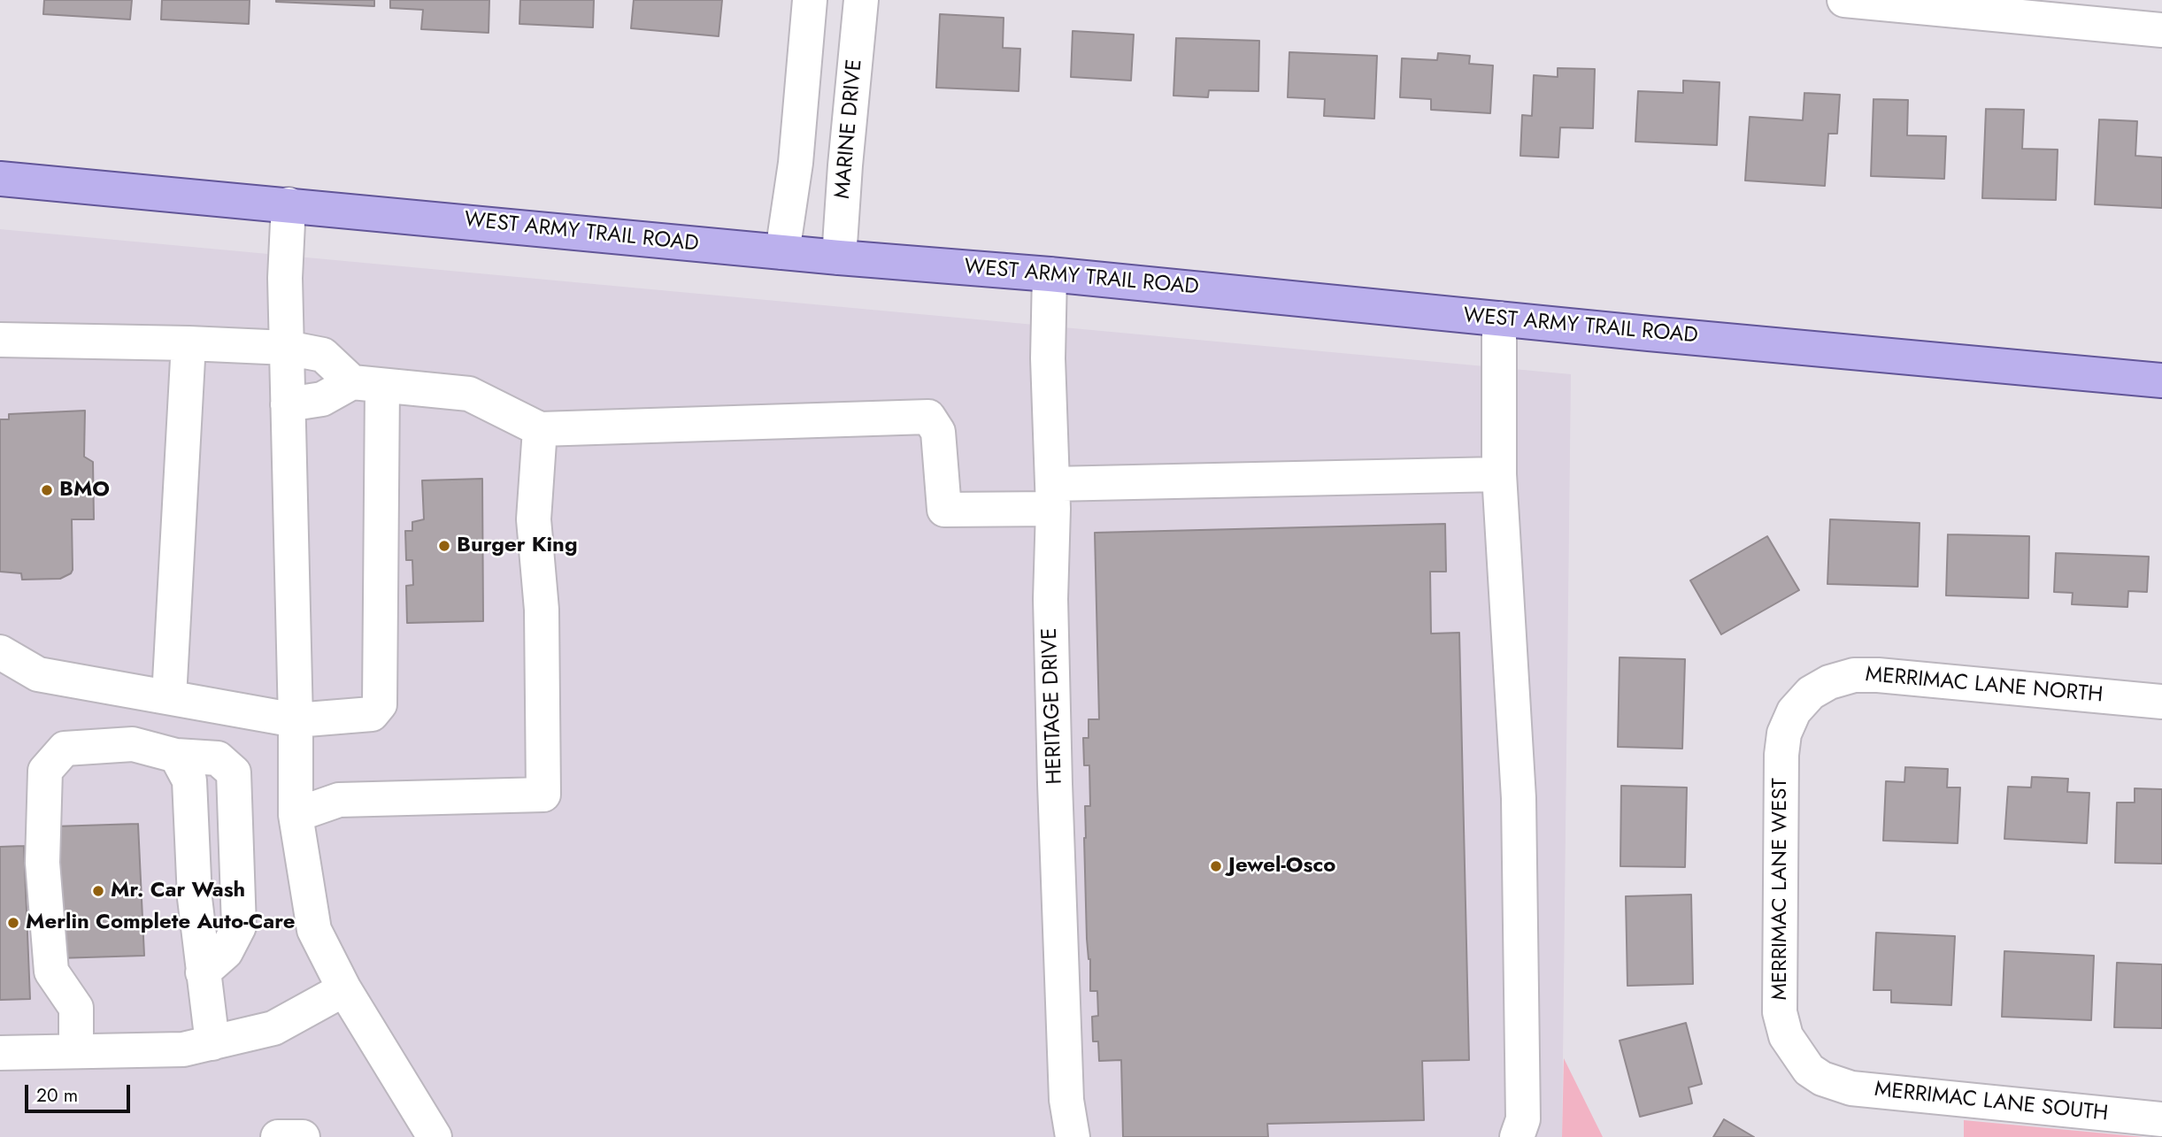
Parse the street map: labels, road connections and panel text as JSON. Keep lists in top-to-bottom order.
{
  "streets": {
    "main road": ["WEST ARMY TRAIL ROAD"],
    "street": [
      "MARINE DRIVE",
      "MERRIMAC LANE NORTH",
      "HERITAGE DRIVE",
      "MERRIMAC LANE WEST",
      "MERRIMAC LANE SOUTH"
    ]
  },
  "crossings": [
    ["MARINE DRIVE", "WEST ARMY TRAIL ROAD"],
    ["WEST ARMY TRAIL ROAD", "HERITAGE DRIVE"],
    ["MERRIMAC LANE NORTH", "MERRIMAC LANE WEST"],
    ["MERRIMAC LANE WEST", "MERRIMAC LANE SOUTH"]
  ],
  "places": [
    "BMO",
    "Burger King",
    "Jewel-Osco",
    "Mr. Car Wash",
    "Merlin Complete Auto-Care"
  ],
  "scale_bar": "20 m"
}
